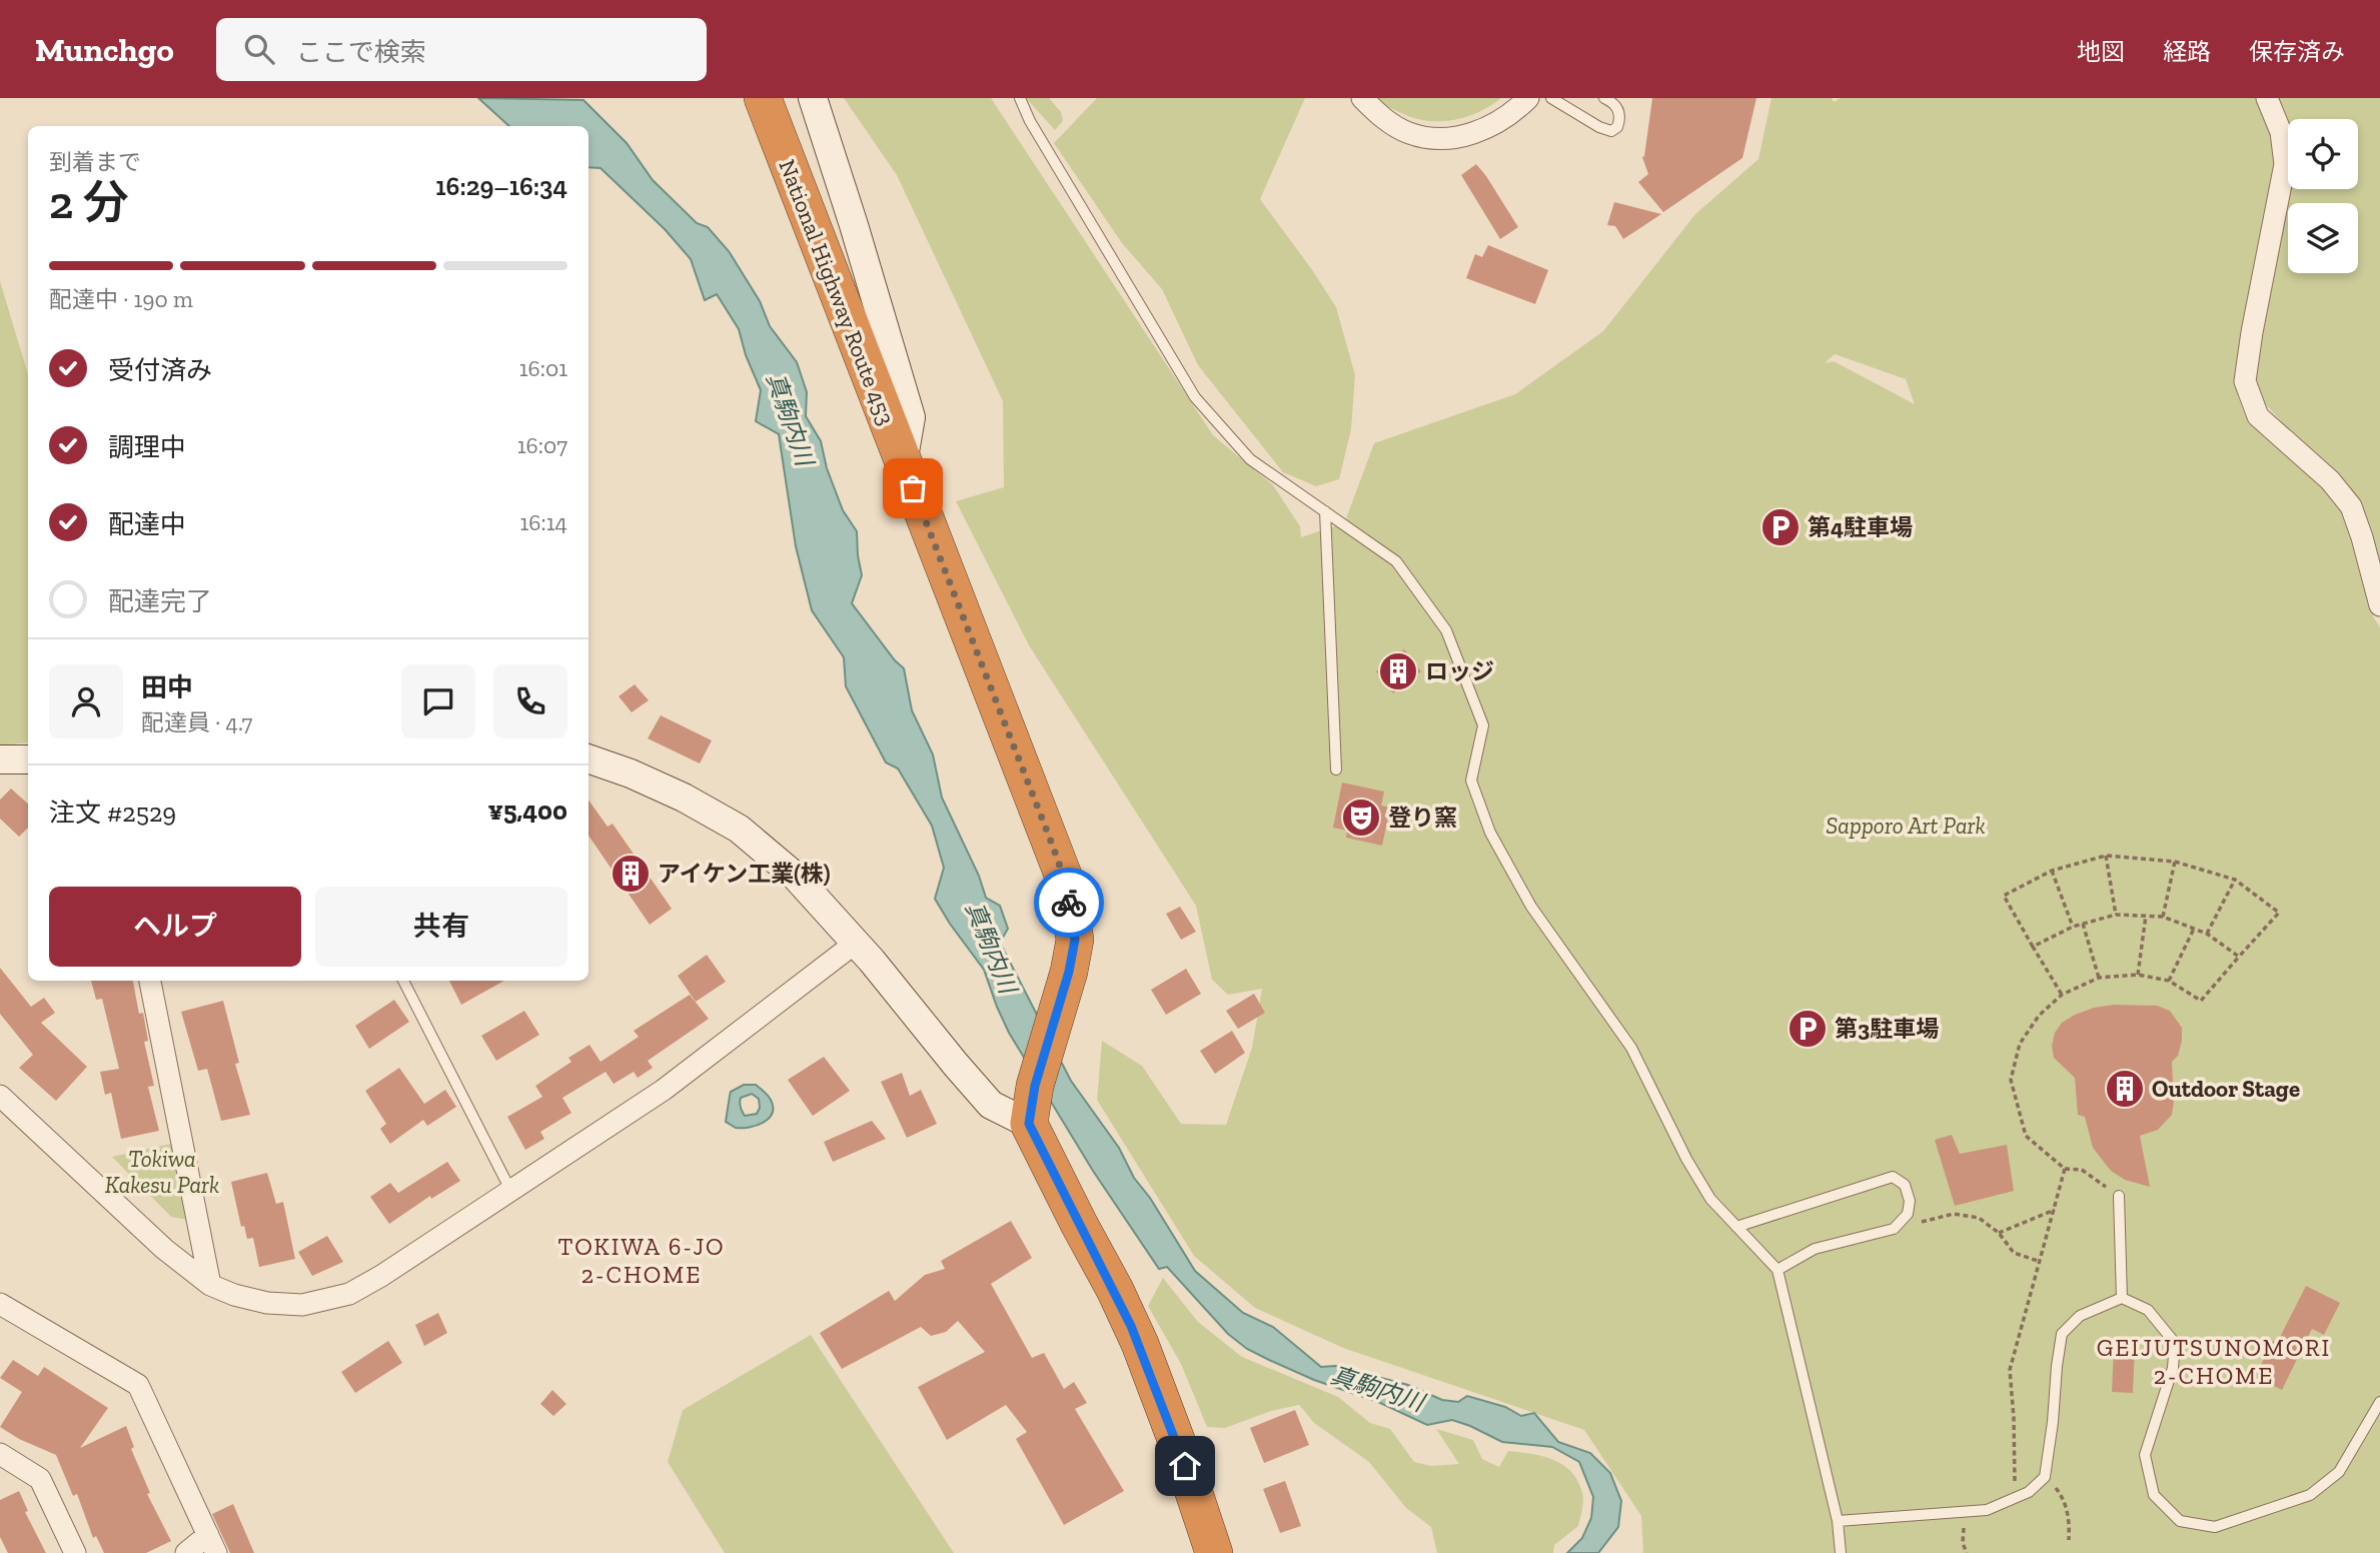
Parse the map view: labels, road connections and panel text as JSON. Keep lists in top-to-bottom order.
{
  "streets": {
    "highway": ["National Highway Route 453"]
  },
  "districts": ["TOKIWA 6-JO 2-CHOME", "GEIJUTSUNOMORI 2-CHOME"],
  "water": ["真駒内川"],
  "parks": ["Sapporo Art Park", "Tokiwa Kakesu Park"],
  "places": {
    "parking": ["第4駐車場", "第3駐車場"],
    "building": ["ロッジ", "アイケン工業(株)", "Outdoor Stage"],
    "theatre": ["登り窯"]
  },
  "page": {
    "header": "Munchgo",
    "search": "ここで検索",
    "nav": ["地図", "経路", "保存済み"],
    "heading": ["2 分", "到着まで", "16:29–16:34"],
    "panel": [
      "田中",
      "配達員 · 4.7",
      "注文 #2529",
      "¥5,400"
    ],
    "bar": "配達中 · 190 m",
    "list": [
      ["受付済み", "16:01"],
      ["調理中", "16:07"],
      ["配達中", "16:14"],
      "配達完了"
    ],
    "buttons": ["ヘルプ", "共有"]
  }
}
